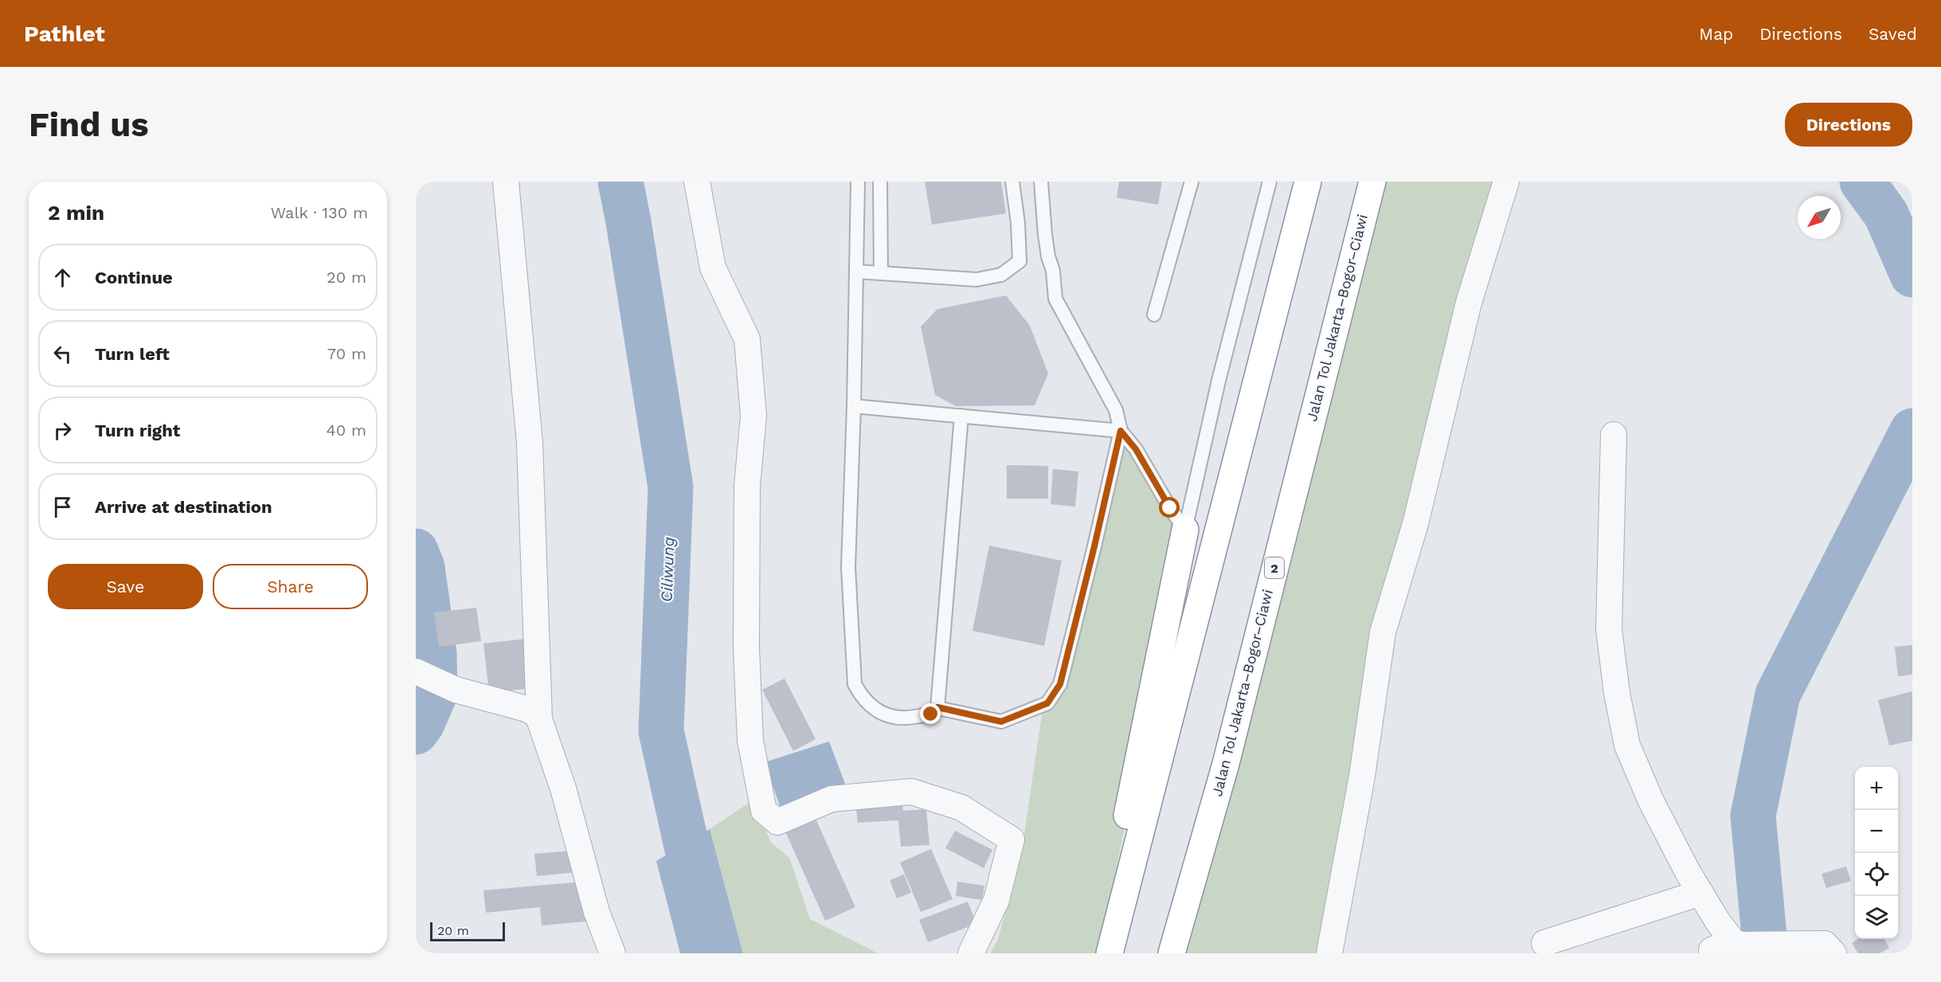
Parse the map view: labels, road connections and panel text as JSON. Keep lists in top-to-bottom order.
{
  "streets": {
    "highway": ["Jalan Tol Jakarta–Bogor–Ciawi", "2"]
  },
  "water": ["Ciliwung"],
  "scale_bar": "20 m",
  "north": "bottom left",
  "page": {
    "header": "Pathlet",
    "nav": ["Map", "Directions", "Saved"],
    "buttons": [
      "Directions",
      ["Save", "Share"]
    ],
    "title": "Find us",
    "heading": ["2 min", "Walk · 130 m"],
    "list": [
      ["Continue", "20 m"],
      ["Turn left", "70 m"],
      ["Turn right", "40 m"],
      "Arrive at destination"
    ],
    "map_buttons": ["+", "−"],
    "scale": "20 m"
  }
}
